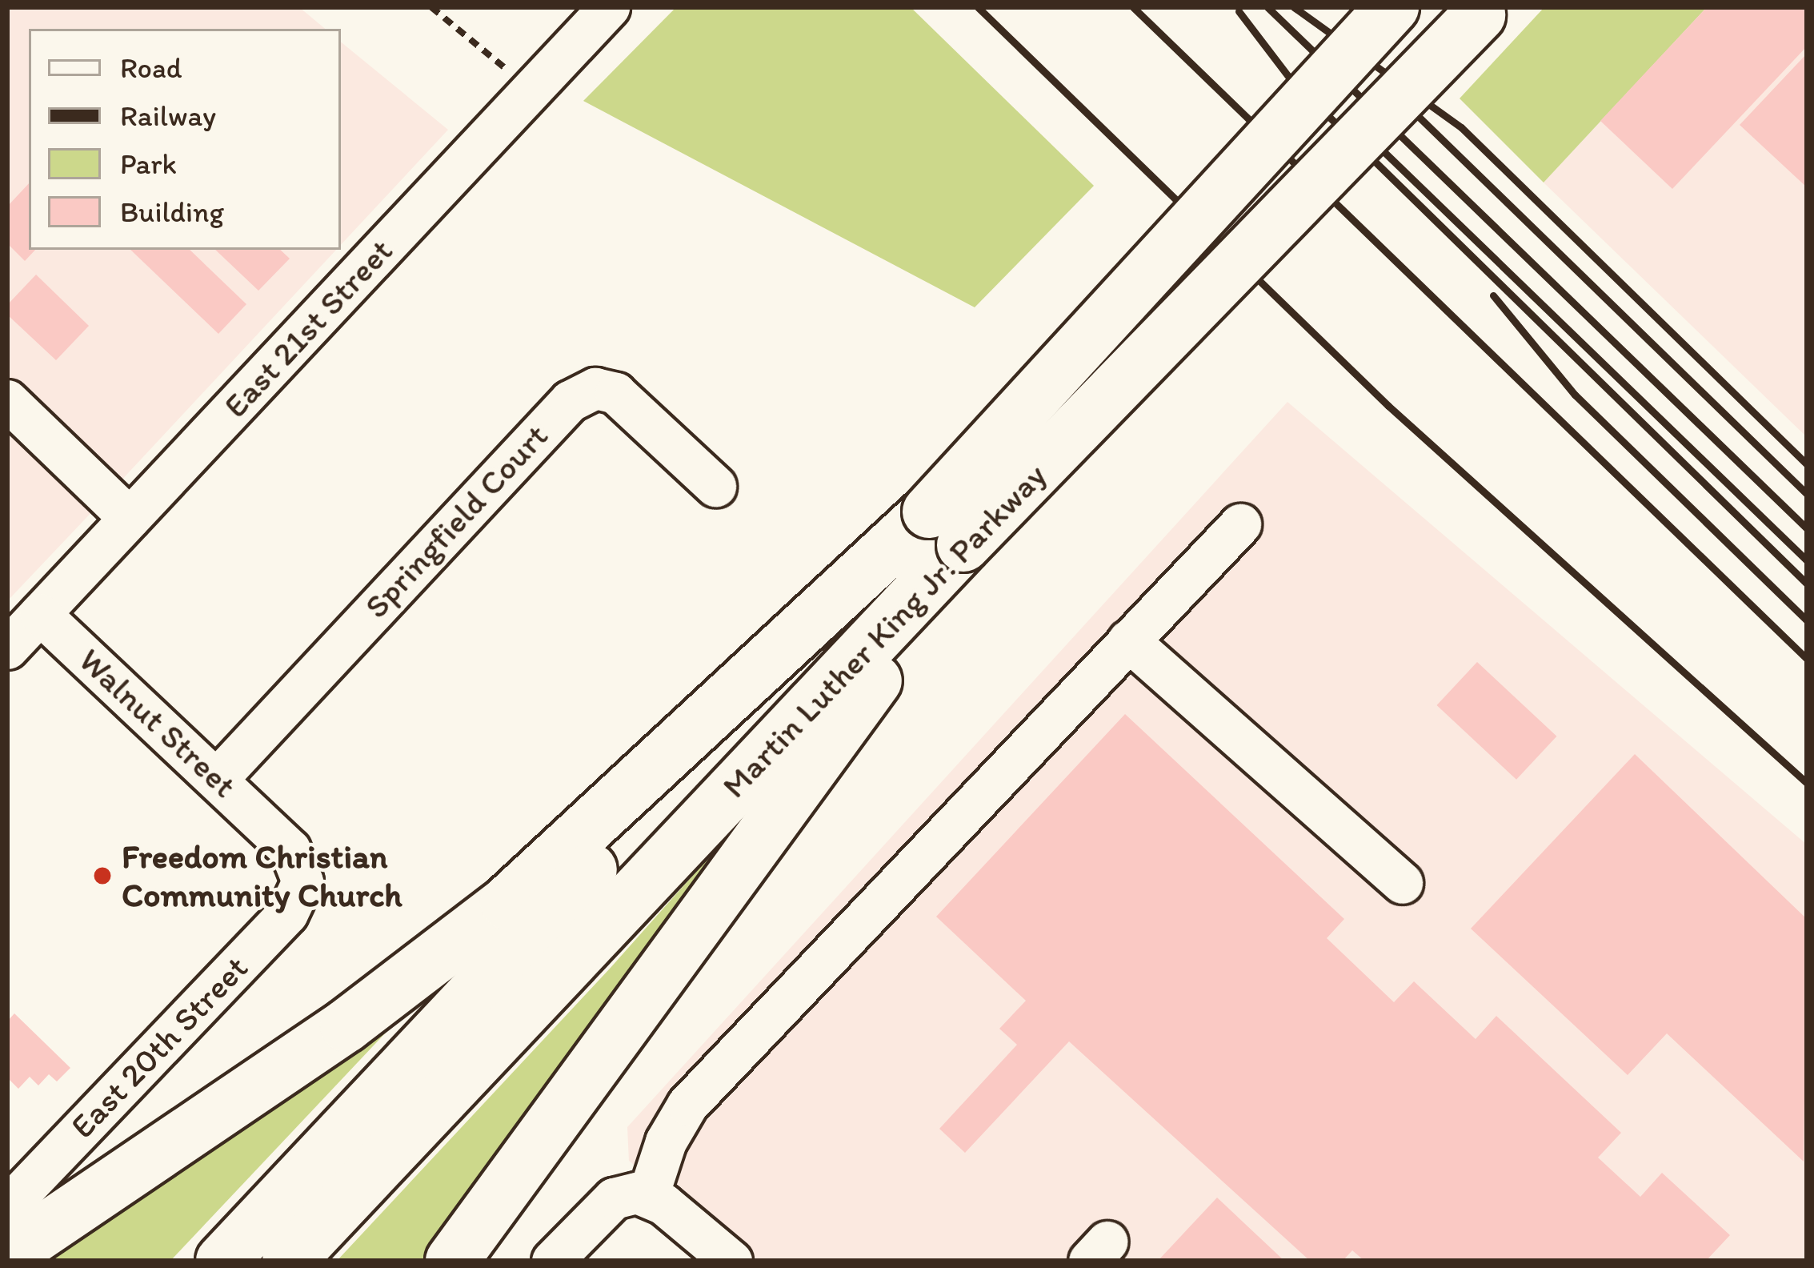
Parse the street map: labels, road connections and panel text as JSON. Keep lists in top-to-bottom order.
{
  "streets": {
    "highway": ["Martin Luther King Jr. Parkway"],
    "street": [
      "East 21st Street",
      "Springfield Court",
      "Walnut Street",
      "East 20th Street"
    ]
  },
  "crossings": [
    ["East 21st Street", "Walnut Street"],
    ["Springfield Court", "Walnut Street"],
    ["Walnut Street", "East 20th Street"]
  ],
  "places": ["Freedom Christian Community Church"],
  "legend": [
    "Road",
    "Railway",
    "Park",
    "Building"
  ]
}
